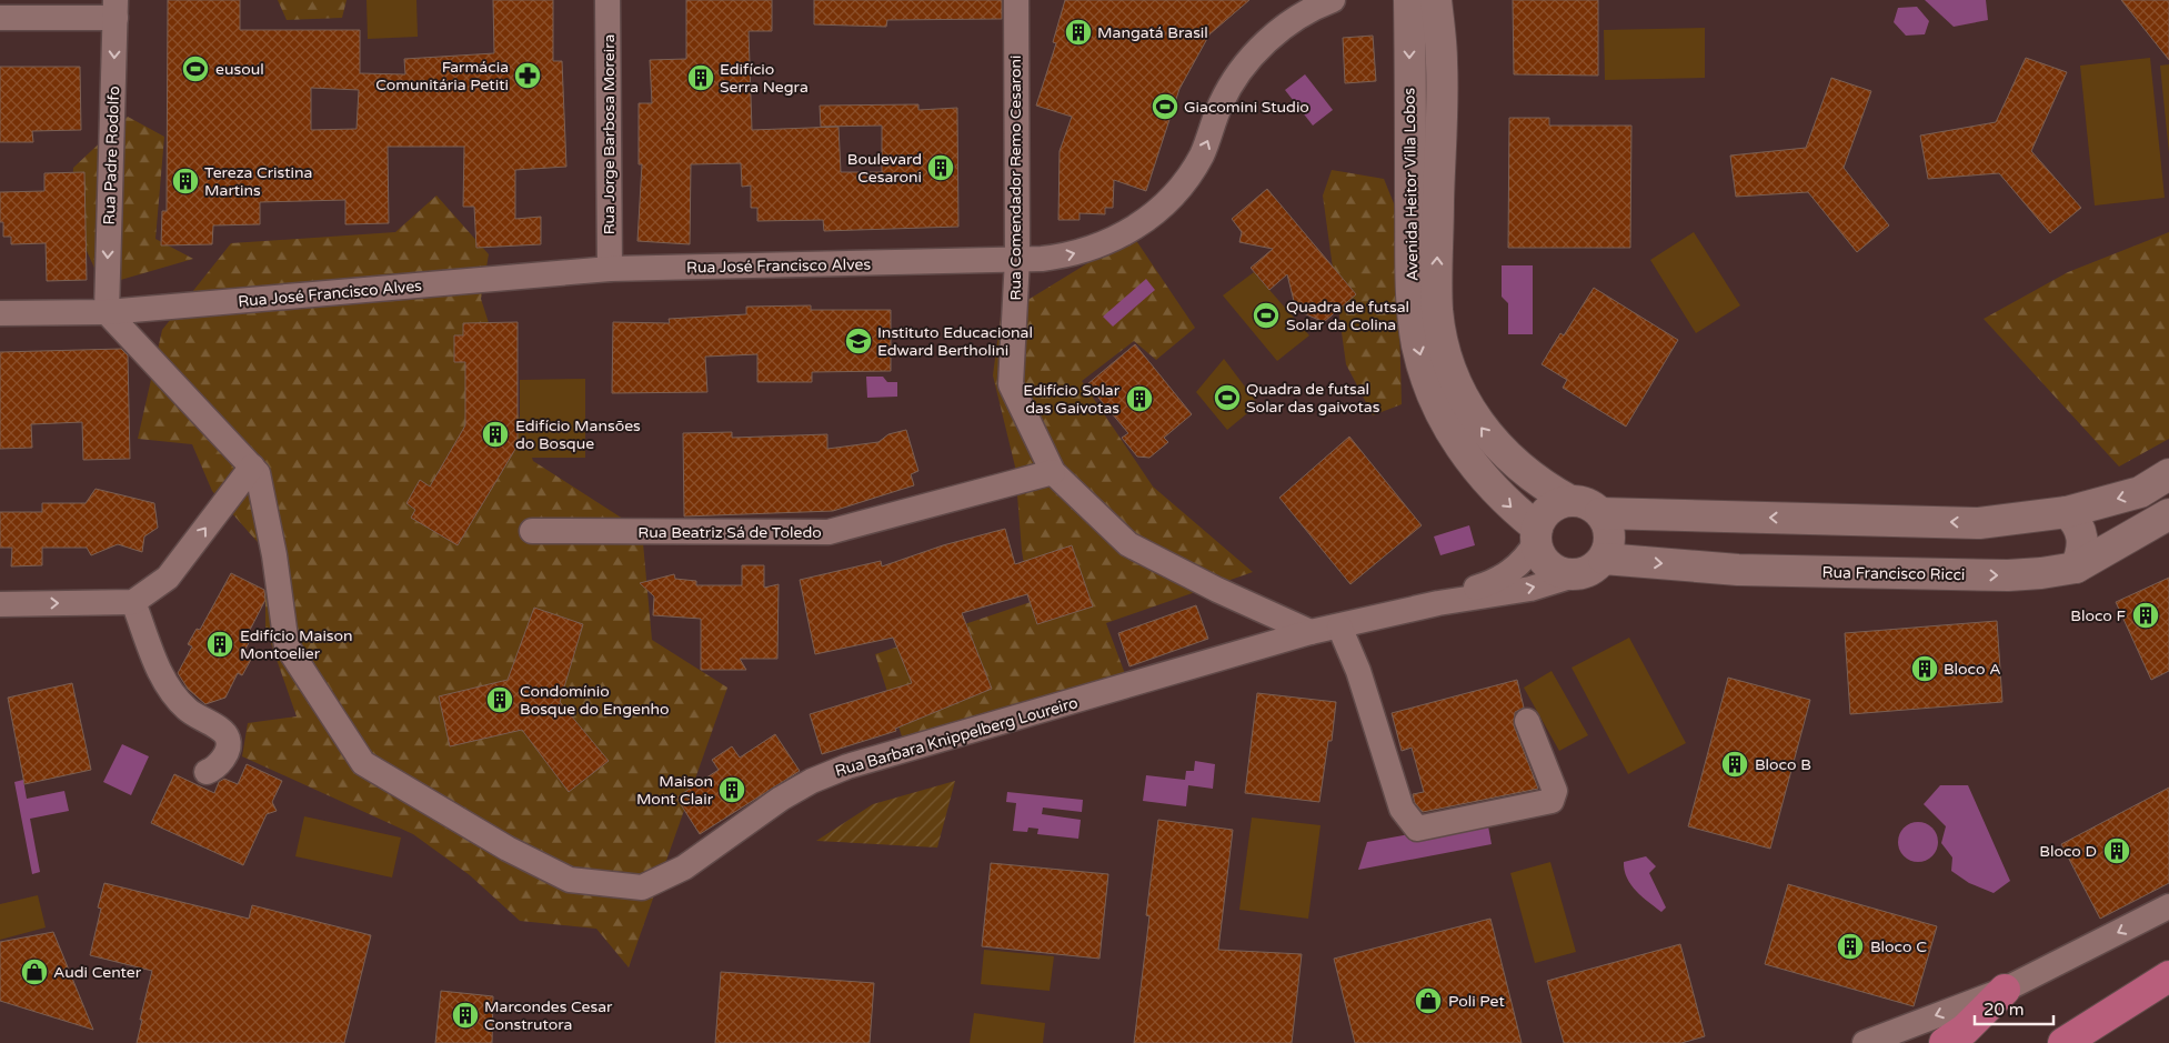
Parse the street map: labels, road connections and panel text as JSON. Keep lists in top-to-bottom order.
{
  "streets": {
    "street": [
      "Rua Jorge Barbosa Moreira",
      "Rua Padre Rodolfo",
      "Rua Comendador Remo Cesaroni",
      "Avenida Heitor Villa Lobos",
      "Rua José Francisco Alves",
      "Rua Beatriz Sá de Toledo",
      "Rua Francisco Ricci",
      "Rua Barbara Knippelberg Loureiro"
    ]
  },
  "crossings": [
    ["Rua Jorge Barbosa Moreira", "Rua José Francisco Alves"],
    ["Rua Padre Rodolfo", "Rua José Francisco Alves"],
    ["Rua Padre Rodolfo", "Rua Barbara Knippelberg Loureiro"],
    ["Rua Comendador Remo Cesaroni", "Rua José Francisco Alves"],
    ["Rua Comendador Remo Cesaroni", "Rua Beatriz Sá de Toledo"],
    ["Rua Comendador Remo Cesaroni", "Rua Barbara Knippelberg Loureiro"],
    ["Avenida Heitor Villa Lobos", "Rua Francisco Ricci"],
    ["Avenida Heitor Villa Lobos", "Rua Barbara Knippelberg Loureiro"],
    ["Rua José Francisco Alves", "Rua Barbara Knippelberg Loureiro"],
    ["Rua Francisco Ricci", "Rua Barbara Knippelberg Loureiro"]
  ],
  "one_way": ["Rua Padre Rodolfo"],
  "places": {
    "building": [
      "Mangatá Brasil",
      "Edifício Serra Negra",
      "Boulevard Cesaroni",
      "Tereza Cristina Martins",
      "Edifício Solar das Gaivotas",
      "Edifício Mansões do Bosque",
      "Bloco F",
      "Edifício Maison Montoelier",
      "Bloco A",
      "Condomínio Bosque do Engenho",
      "Bloco B",
      "Maison Mont Clair",
      "Bloco D",
      "Bloco C",
      "Marcondes Cesar Construtora"
    ],
    "sports": [
      "eusoul",
      "Giacomini Studio",
      "Quadra de futsal Solar da Colina",
      "Quadra de futsal Solar das gaivotas"
    ],
    "pharmacy": ["Farmácia Comunitária Petiti"],
    "school or university": ["Instituto Educacional Edward Bertholini"],
    "shop": ["Audi Center", "Poli Pet"]
  },
  "scale_bar": "20 m"
}
